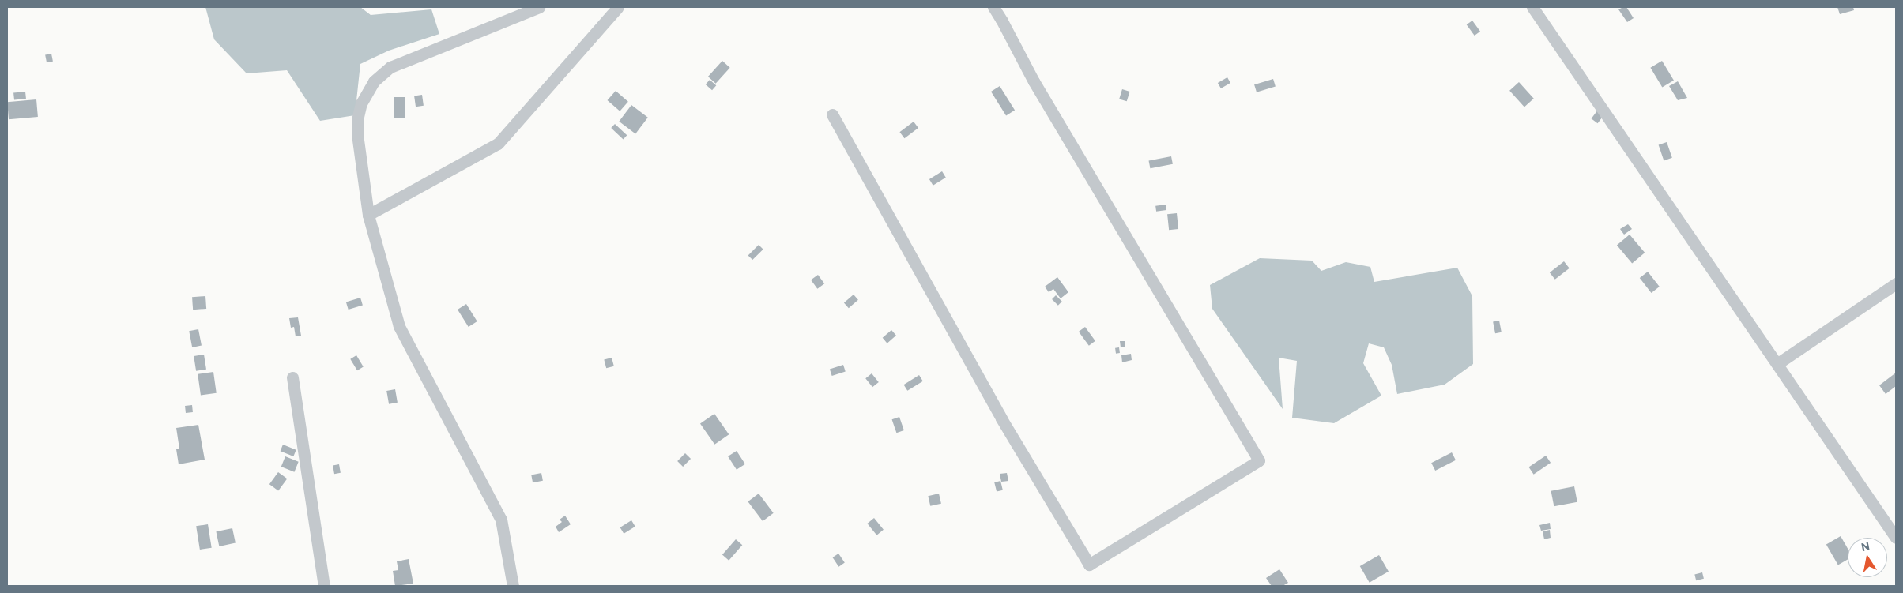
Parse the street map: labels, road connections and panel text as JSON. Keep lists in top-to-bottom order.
{
  "north": "top"
}
